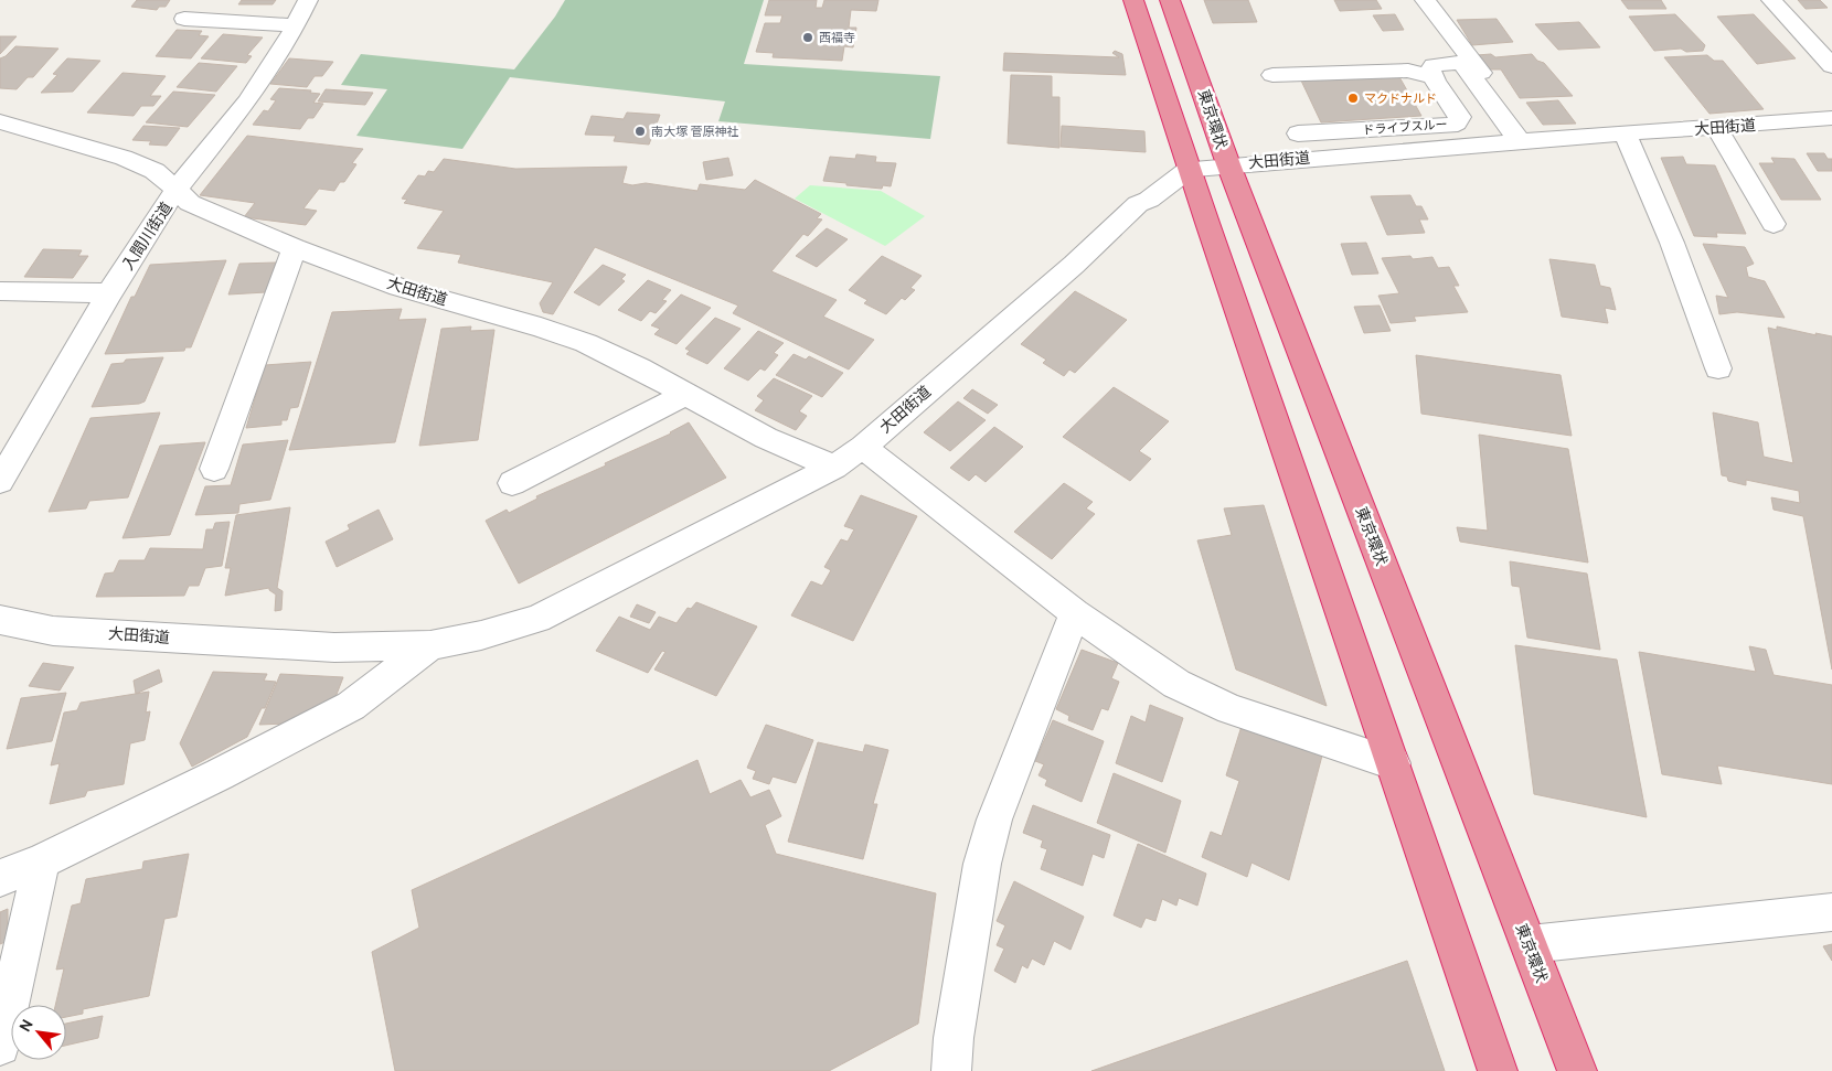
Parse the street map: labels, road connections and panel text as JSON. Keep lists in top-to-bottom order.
{
  "streets": {
    "highway": ["東京環状"],
    "street": ["ドライブスルー", "大田街道", "入間川街道"]
  },
  "crossings": [
    ["東京環状", "大田街道"],
    ["大田街道", "入間川街道"]
  ],
  "places": ["西福寺", "マクドナルド", "南大塚 菅原神社"],
  "north": "top left"
}
